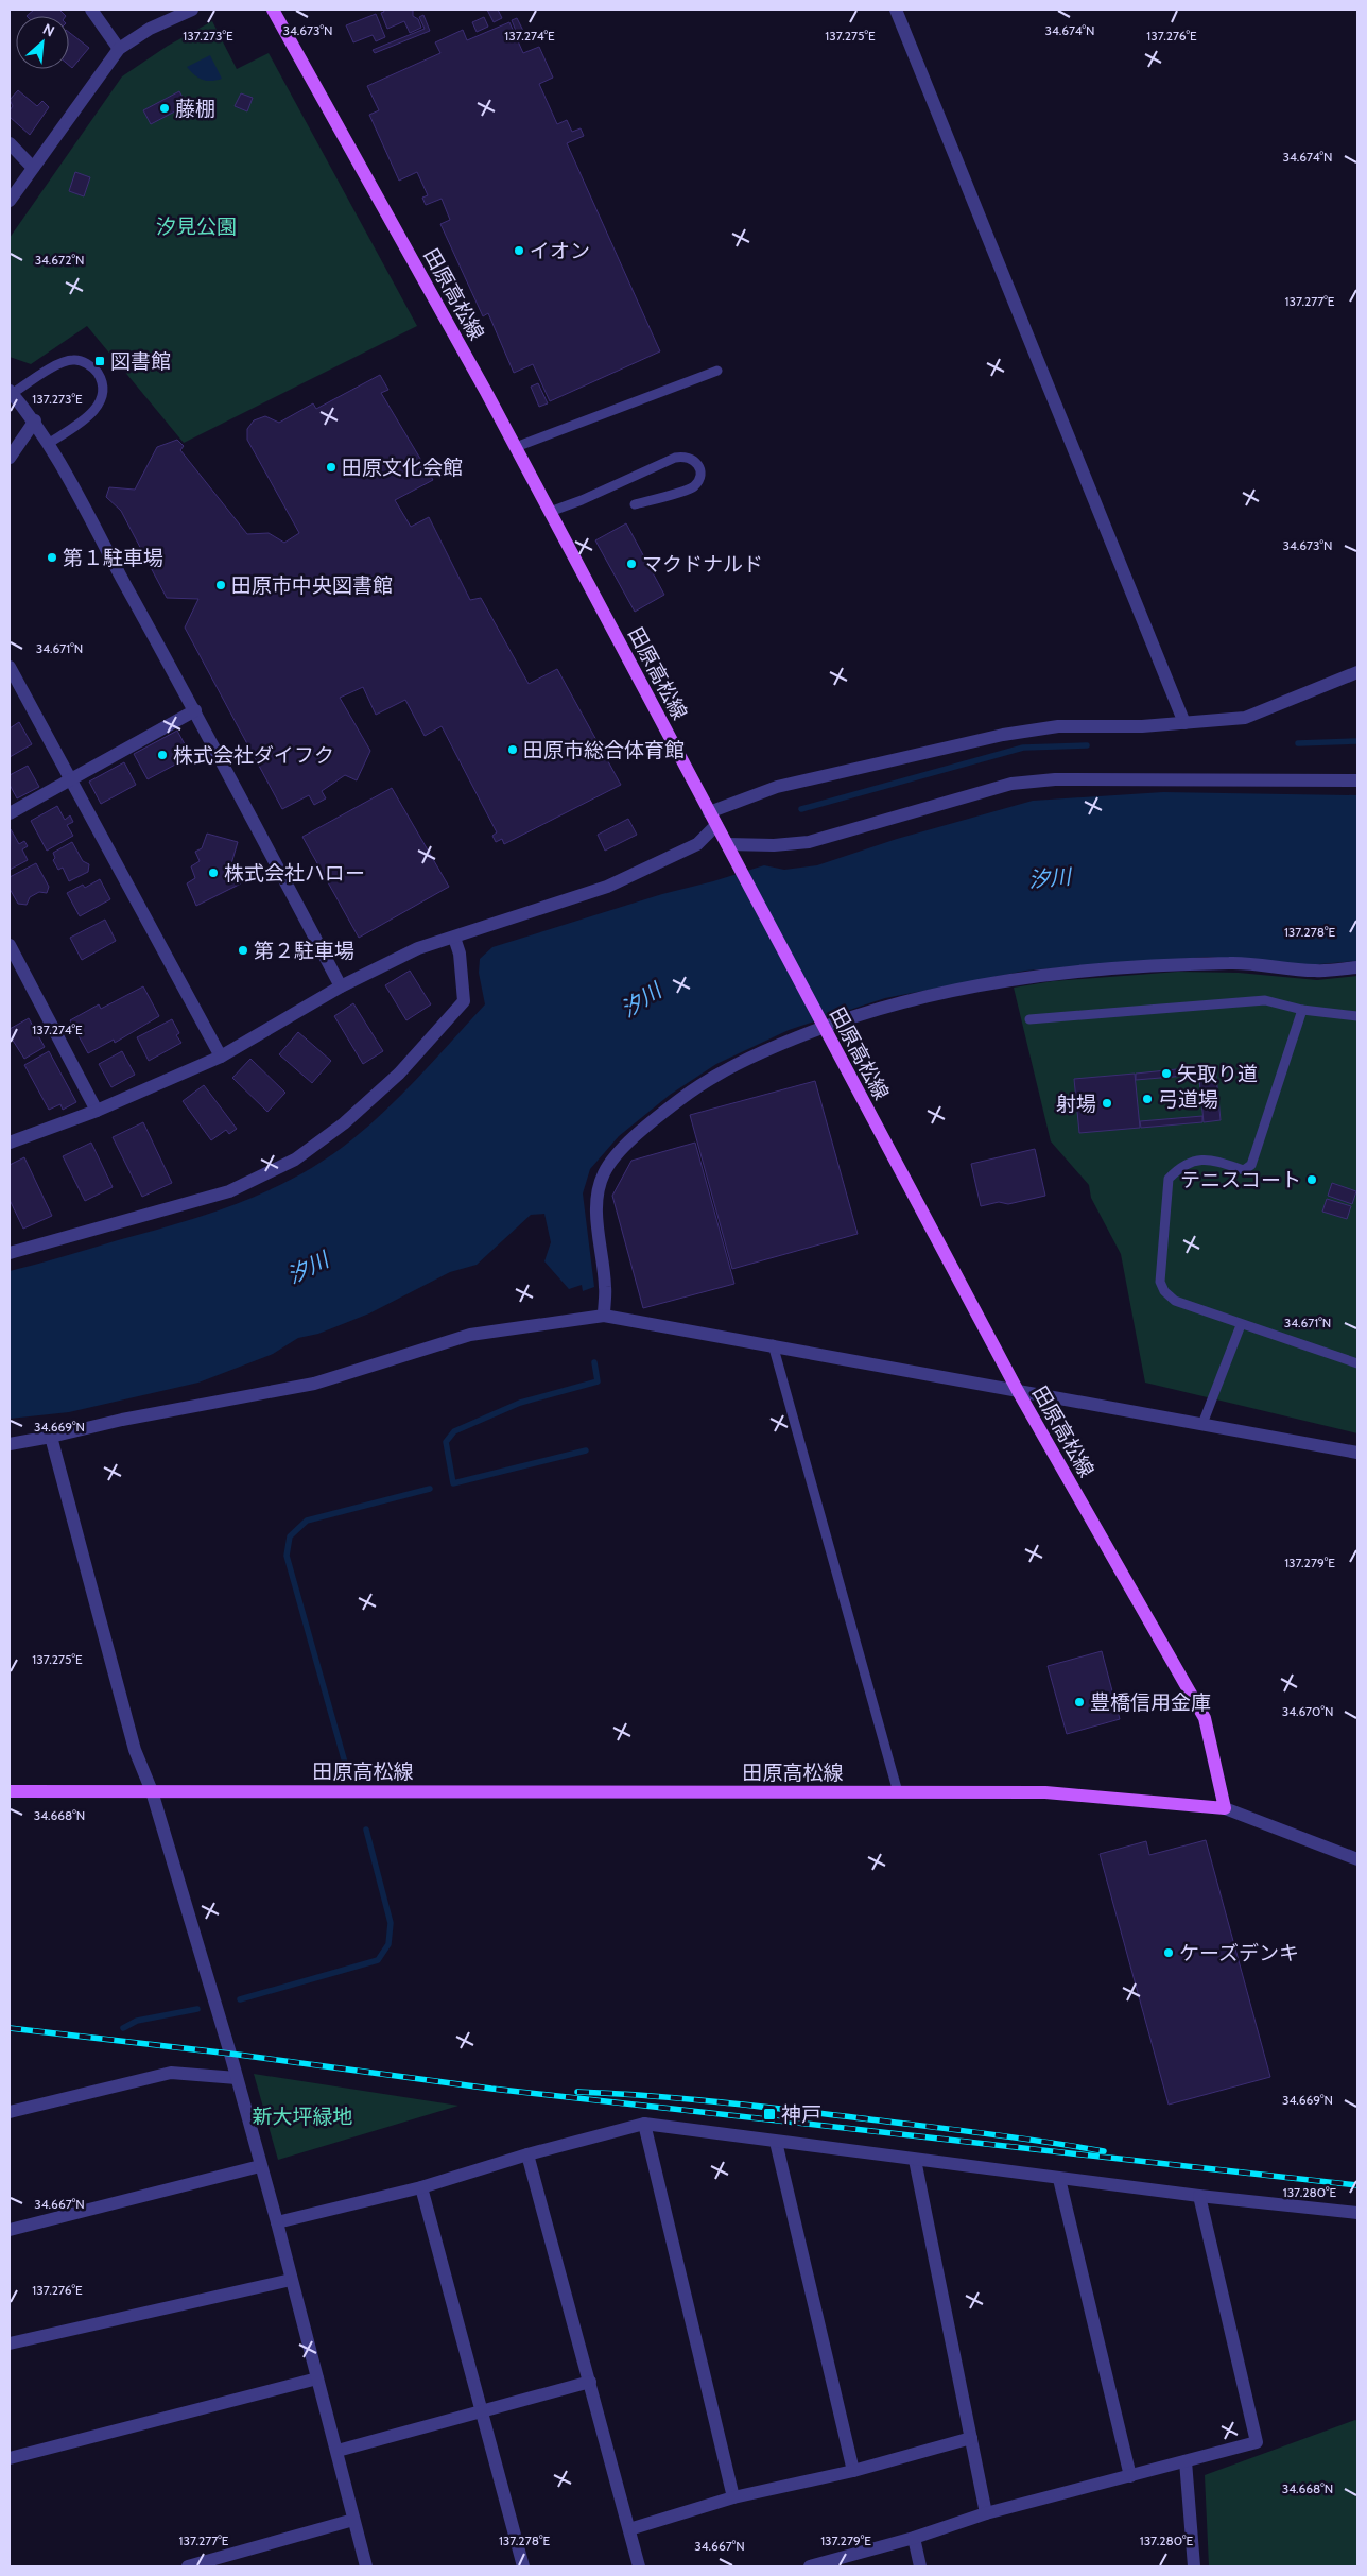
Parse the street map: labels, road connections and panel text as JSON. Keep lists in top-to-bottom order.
{
  "streets": {
    "main road": ["田原高松線"]
  },
  "water": ["汐川"],
  "parks": ["汐見公園", "新大坪緑地"],
  "places": {
    "other": [
      "藤棚",
      "イオン",
      "田原文化会館",
      "第１駐車場",
      "マクドナルド",
      "田原市中央図書館",
      "田原市総合体育館",
      "株式会社ダイフク",
      "株式会社ハロー",
      "第２駐車場",
      "矢取り道",
      "弓道場",
      "射場",
      "テニスコート",
      "豊橋信用金庫",
      "ケーズデンキ"
    ],
    "transit": ["図書館", "神戸"]
  },
  "north": "top right",
  "coordinates": [
    "34.673°N",
    "34.674°N",
    "137.273°E",
    "137.274°E",
    "137.275°E",
    "137.276°E",
    "34.672°N",
    "137.277°E",
    "34.671°N",
    "137.278°E",
    "34.669°N",
    "137.279°E",
    "34.670°N",
    "34.668°N",
    "137.280°E",
    "34.667°N"
  ]
}
